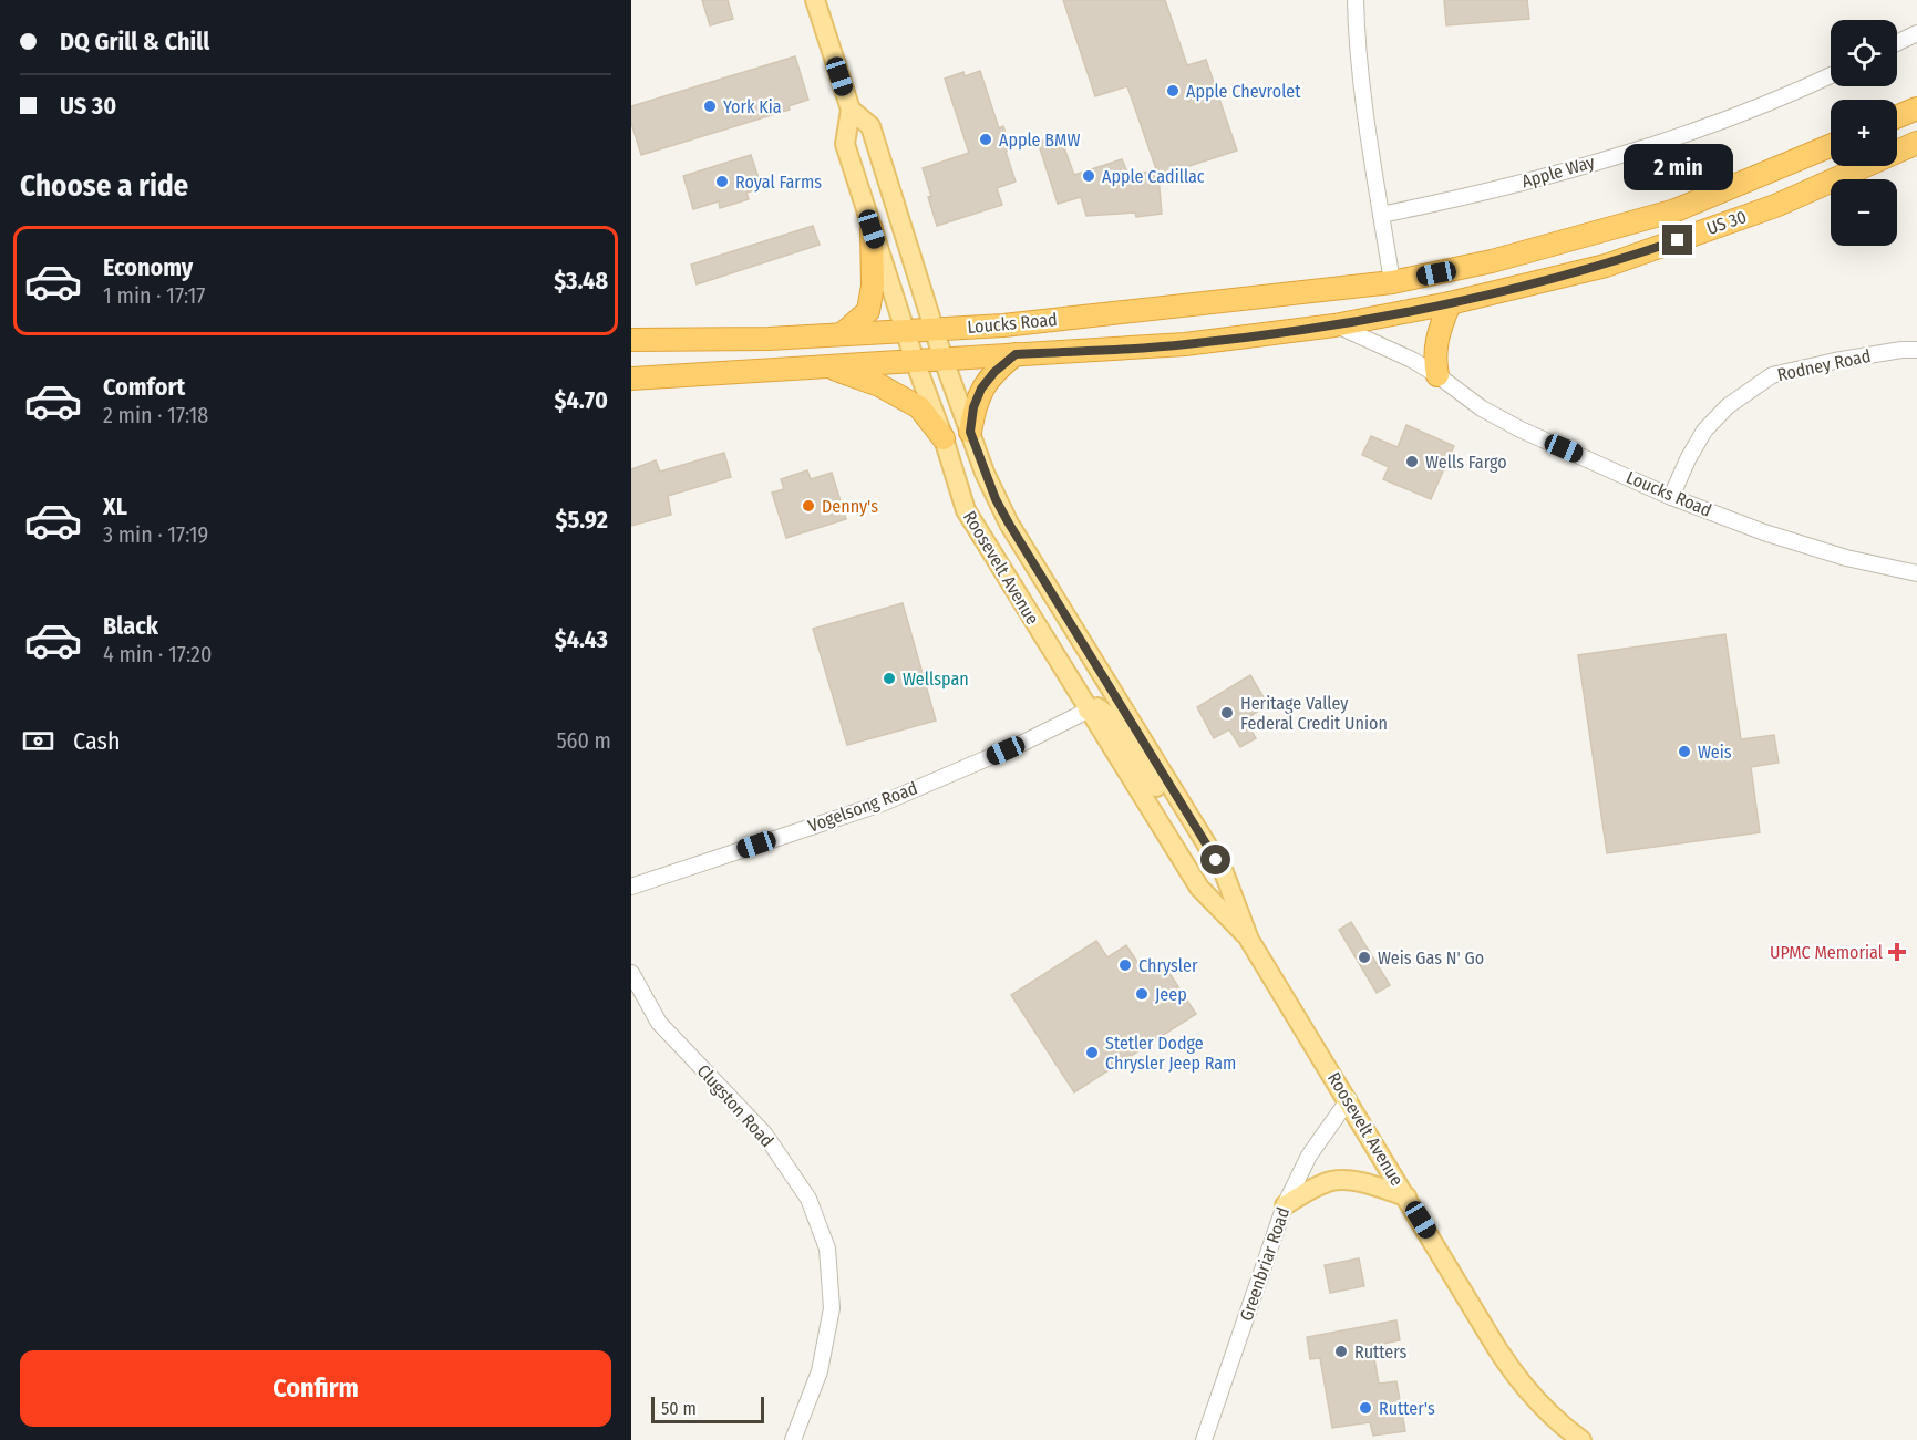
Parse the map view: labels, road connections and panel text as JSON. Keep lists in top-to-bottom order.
{
  "streets": {
    "highway": ["US 30", "Loucks Road"],
    "main road": ["Roosevelt Avenue"],
    "street": [
      "Apple Way",
      "Rodney Road",
      "Vogelsong Road",
      "Clugston Road",
      "Greenbriar Road"
    ]
  },
  "crossings": [
    ["US 30", "Loucks Road"],
    ["Loucks Road", "Rodney Road"],
    ["Loucks Road", "Roosevelt Avenue"],
    ["Roosevelt Avenue", "Vogelsong Road"],
    ["Roosevelt Avenue", "Greenbriar Road"]
  ],
  "places": {
    "other": [
      "Apple Chevrolet",
      "York Kia",
      "Apple BMW",
      "Apple Cadillac",
      "Royal Farms",
      "Wells Fargo",
      "Denny's",
      "Wellspan",
      "Heritage Valley Federal Credit Union",
      "Weis",
      "Weis Gas N' Go",
      "Chrysler",
      "Jeep",
      "Stetler Dodge Chrysler Jeep Ram",
      "Rutters",
      "Rutter's"
    ],
    "health": ["UPMC Memorial"]
  },
  "scale_bar": "50 m",
  "page": {
    "banner": ["DQ Grill & Chill", "US 30"],
    "map_buttons": ["+", "−"],
    "bubble": "2 min",
    "heading": "Choose a ride",
    "list": [
      {
        "name": "Economy",
        "note": "1 min · 17:17",
        "value": "$3.48"
      },
      {
        "name": "Comfort",
        "note": "2 min · 17:18",
        "value": "$4.70"
      },
      {
        "name": "XL",
        "note": "3 min · 17:19",
        "value": "$5.92"
      },
      {
        "name": "Black",
        "note": "4 min · 17:20",
        "value": "$4.43"
      }
    ],
    "pay": ["Cash", "560 m"],
    "buttons": "Confirm",
    "scale": "50 m"
  }
}
